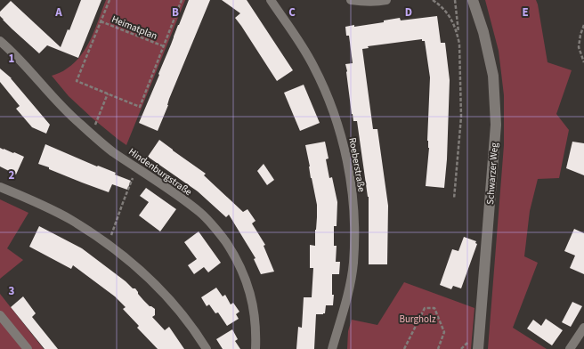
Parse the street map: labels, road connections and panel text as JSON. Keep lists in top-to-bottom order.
{
  "streets": {
    "street": ["Roeberstraße", "Hindenburgstraße", "Schwarzer Weg"],
    "path": ["Heimatplan"]
  },
  "parks": ["Burgholz"],
  "grid": {
    "columns": [
      "A",
      "B",
      "C",
      "D",
      "E"
    ],
    "rows": ["1", "2", "3"]
  }
}
